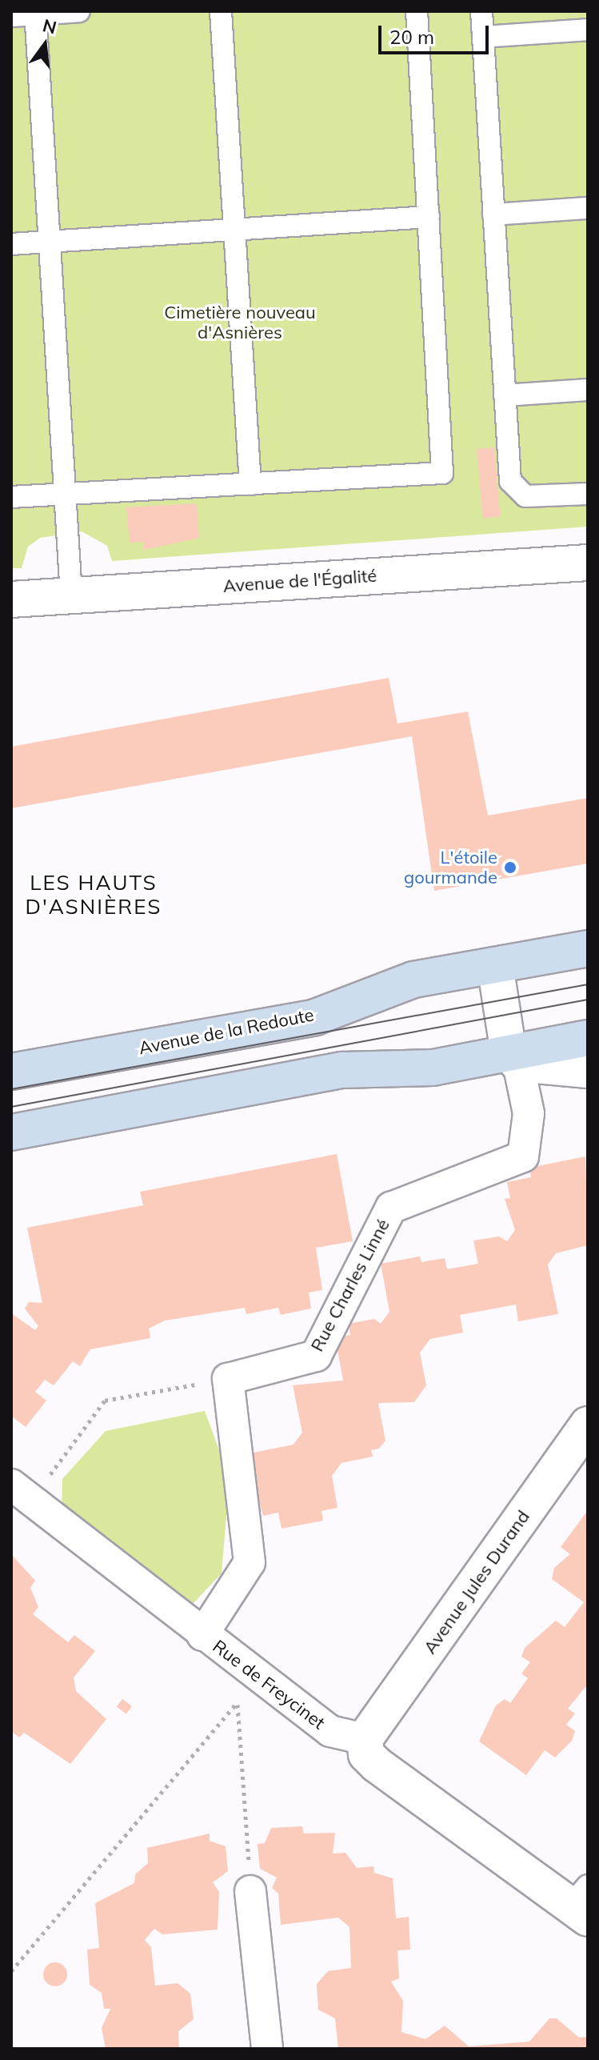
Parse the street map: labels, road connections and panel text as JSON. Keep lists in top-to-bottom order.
{
  "streets": {
    "main road": ["Avenue de la Redoute"],
    "street": [
      "Avenue de l'Égalité",
      "Rue Charles Linné",
      "Avenue Jules Durand",
      "Rue de Freycinet"
    ]
  },
  "crossings": [
    ["Avenue Jules Durand", "Rue de Freycinet"]
  ],
  "districts": ["LES HAUTS D'ASNIÈRES"],
  "parks": ["Cimetière nouveau d'Asnières"],
  "places": ["L'étoile gourmande"],
  "scale_bar": "20 m",
  "north": "top"
}
